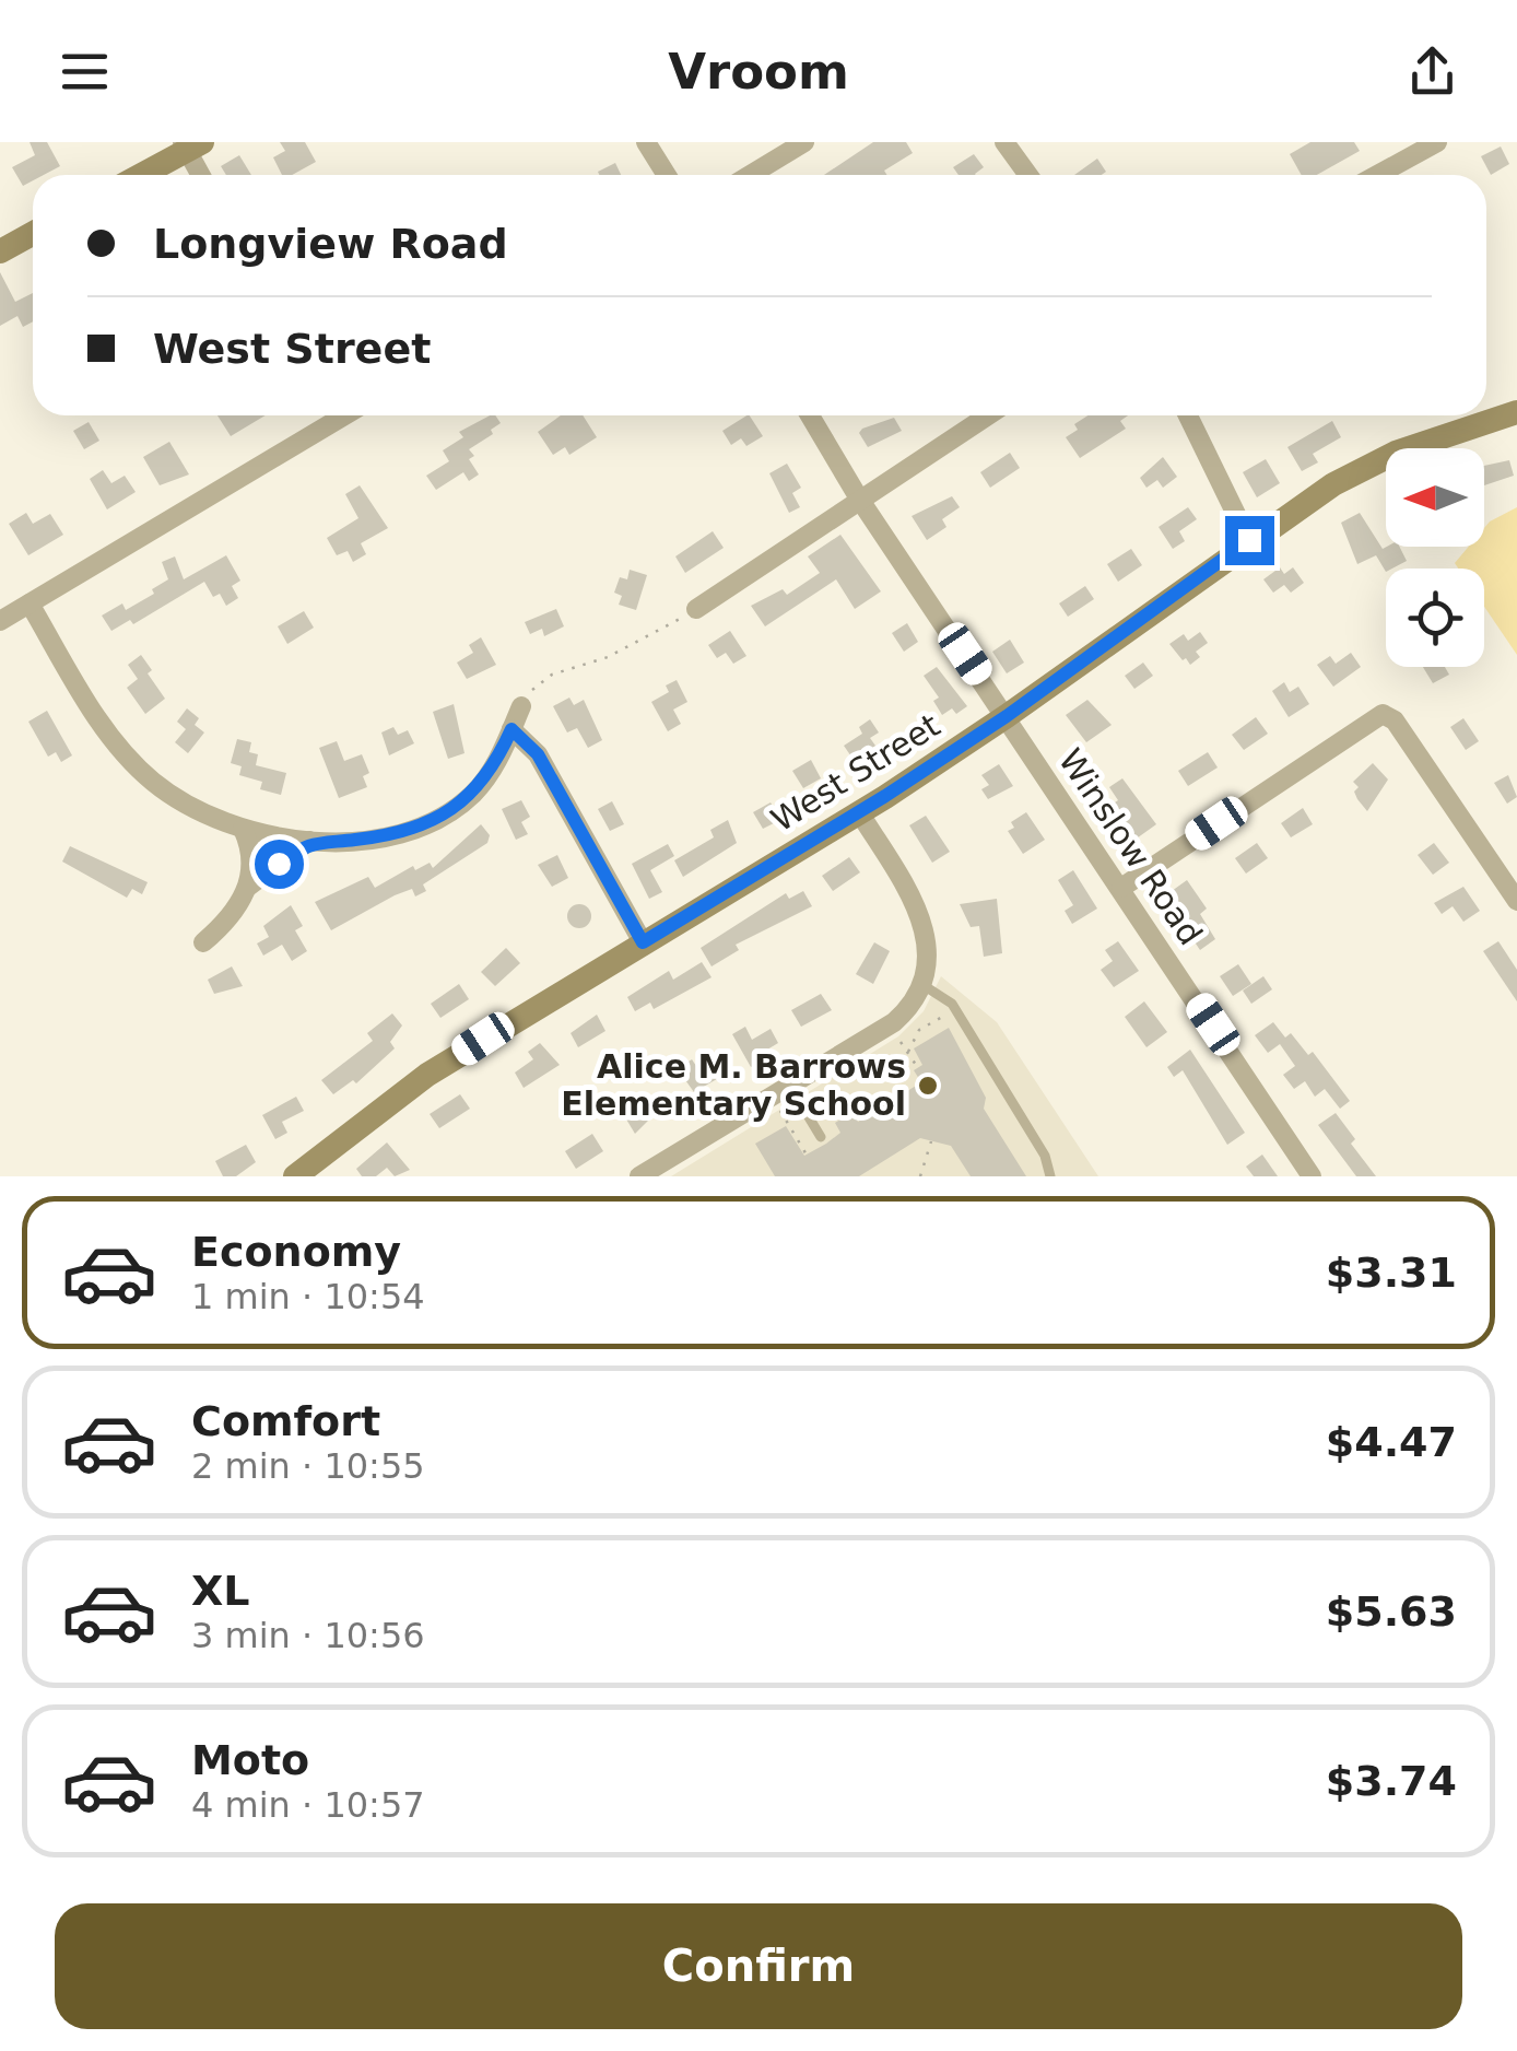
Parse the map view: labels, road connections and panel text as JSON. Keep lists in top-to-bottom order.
{
  "streets": {
    "main road": ["West Street"],
    "street": ["Winslow Road"]
  },
  "crossings": [
    ["West Street", "Winslow Road"]
  ],
  "places": ["Alice M. Barrows Elementary School"],
  "north": "left",
  "page": {
    "header": "Vroom",
    "banner": ["Longview Road", "West Street"],
    "list": [
      {
        "name": "Economy",
        "note": "1 min · 10:54",
        "value": "$3.31"
      },
      {
        "name": "Comfort",
        "note": "2 min · 10:55",
        "value": "$4.47"
      },
      {
        "name": "XL",
        "note": "3 min · 10:56",
        "value": "$5.63"
      },
      {
        "name": "Moto",
        "note": "4 min · 10:57",
        "value": "$3.74"
      }
    ],
    "buttons": "Confirm"
  }
}
